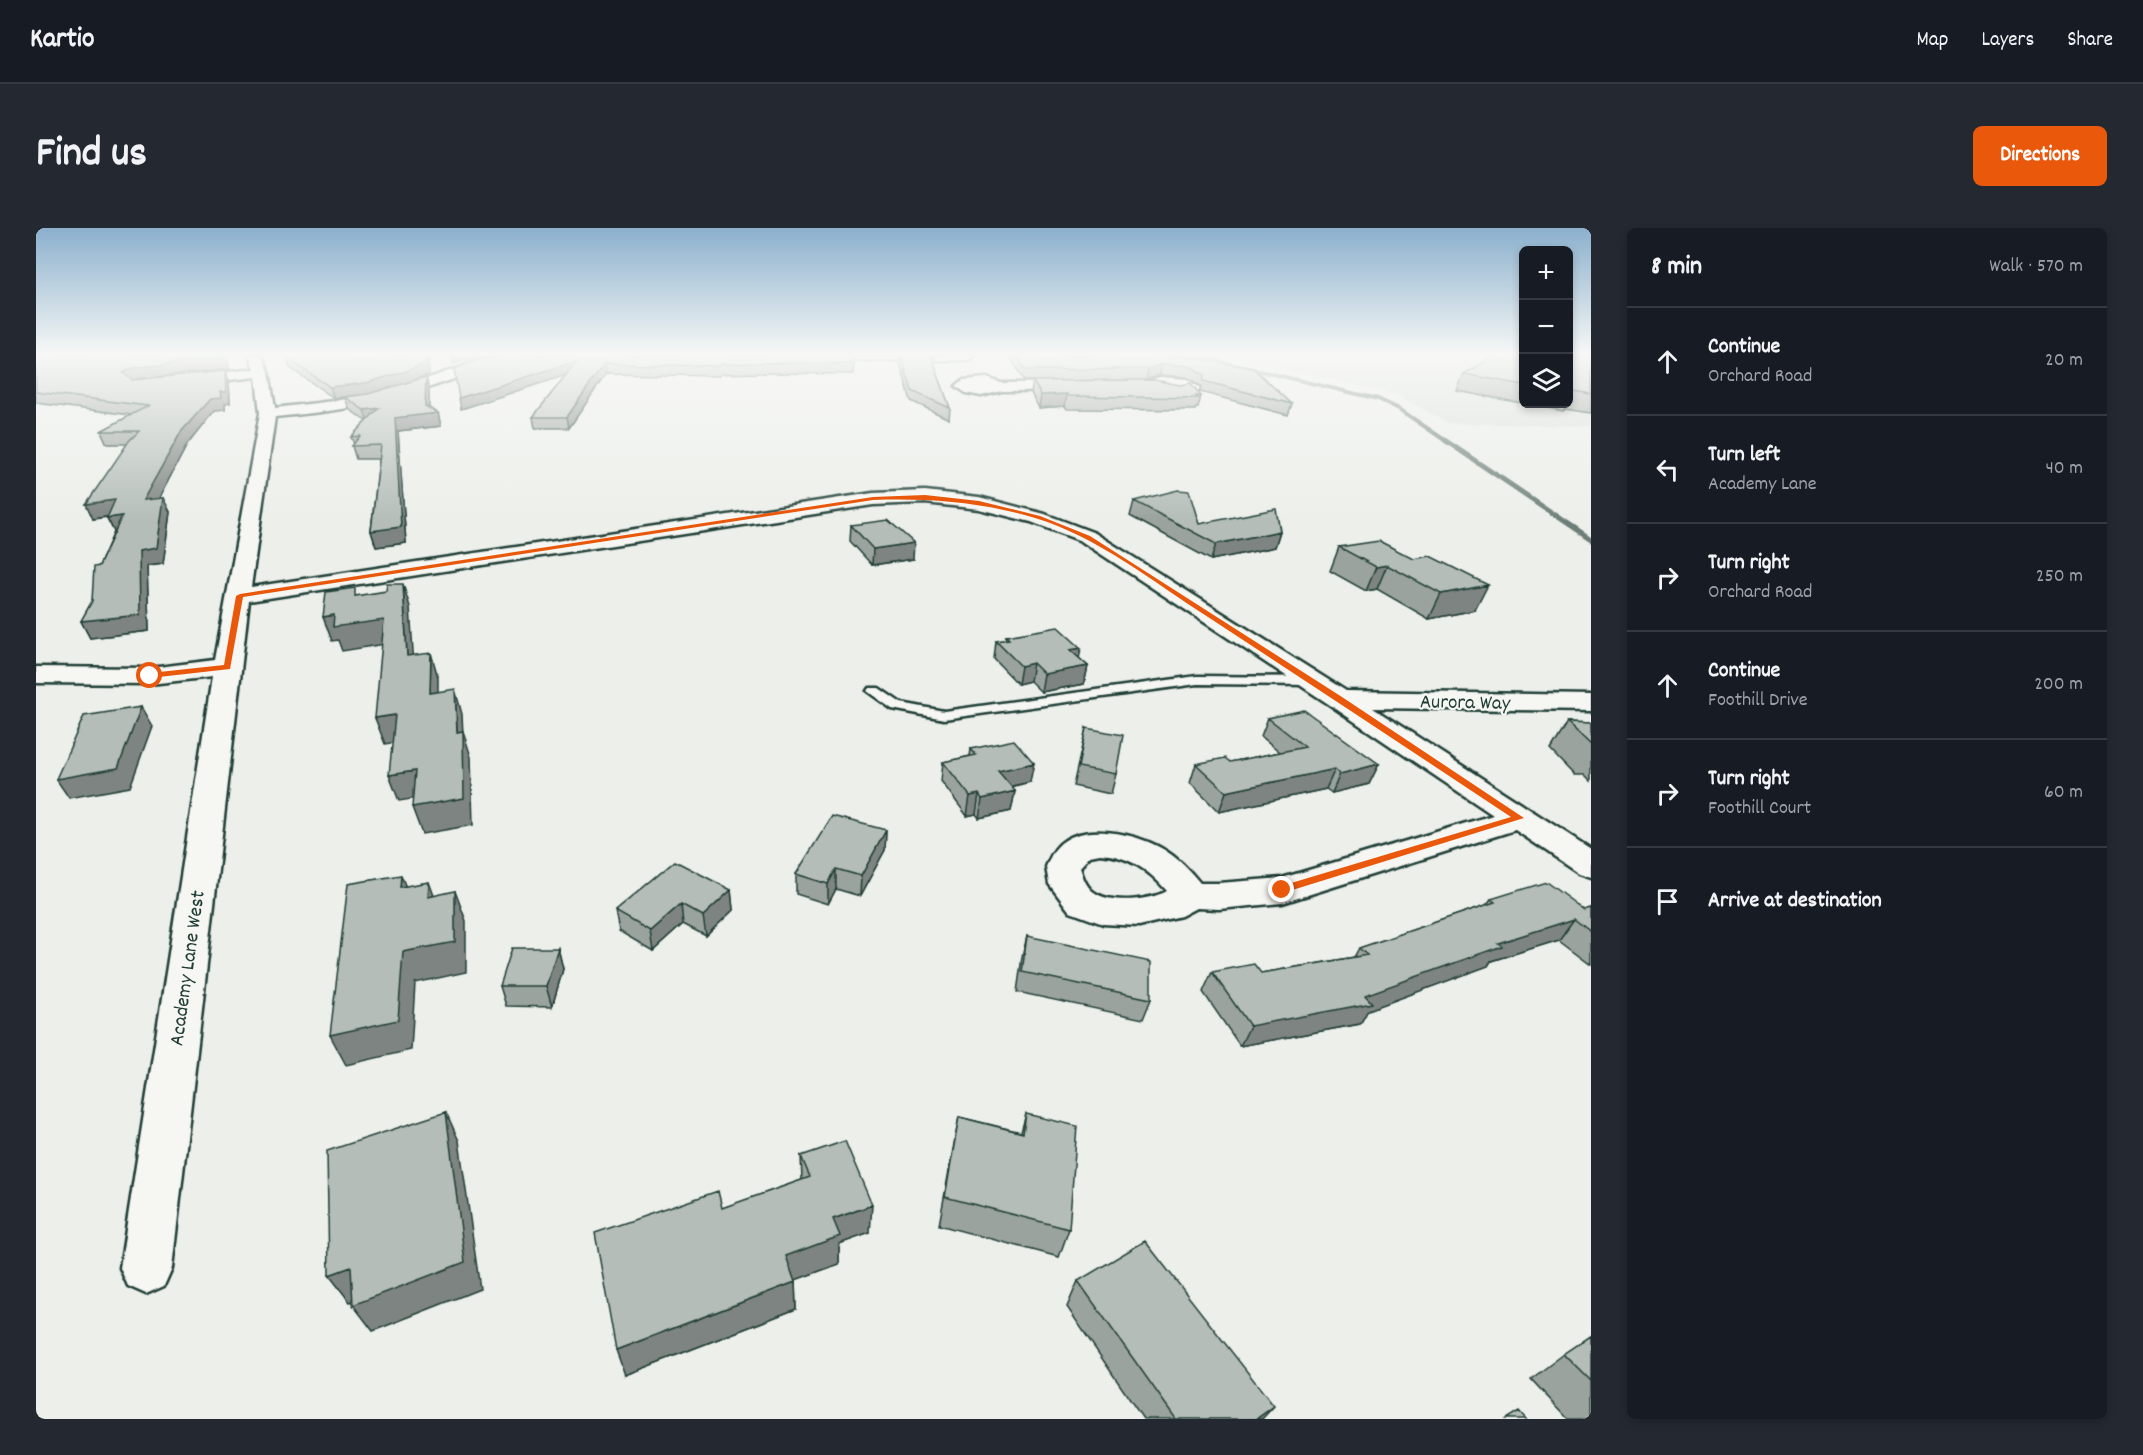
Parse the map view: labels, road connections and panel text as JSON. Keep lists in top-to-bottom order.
{
  "streets": {
    "street": ["Aurora Way", "Academy Lane West"]
  },
  "page": {
    "header": "Kartio",
    "nav": ["Map", "Layers", "Share"],
    "title": "Find us",
    "buttons": "Directions",
    "heading": ["8 min", "Walk · 570 m"],
    "map_buttons": ["+", "−"],
    "list": [
      ["Continue", "Orchard Road", "20 m"],
      ["Turn left", "Academy Lane", "40 m"],
      ["Turn right", "Orchard Road", "250 m"],
      ["Continue", "Foothill Drive", "200 m"],
      ["Turn right", "Foothill Court", "60 m"],
      "Arrive at destination"
    ]
  }
}
